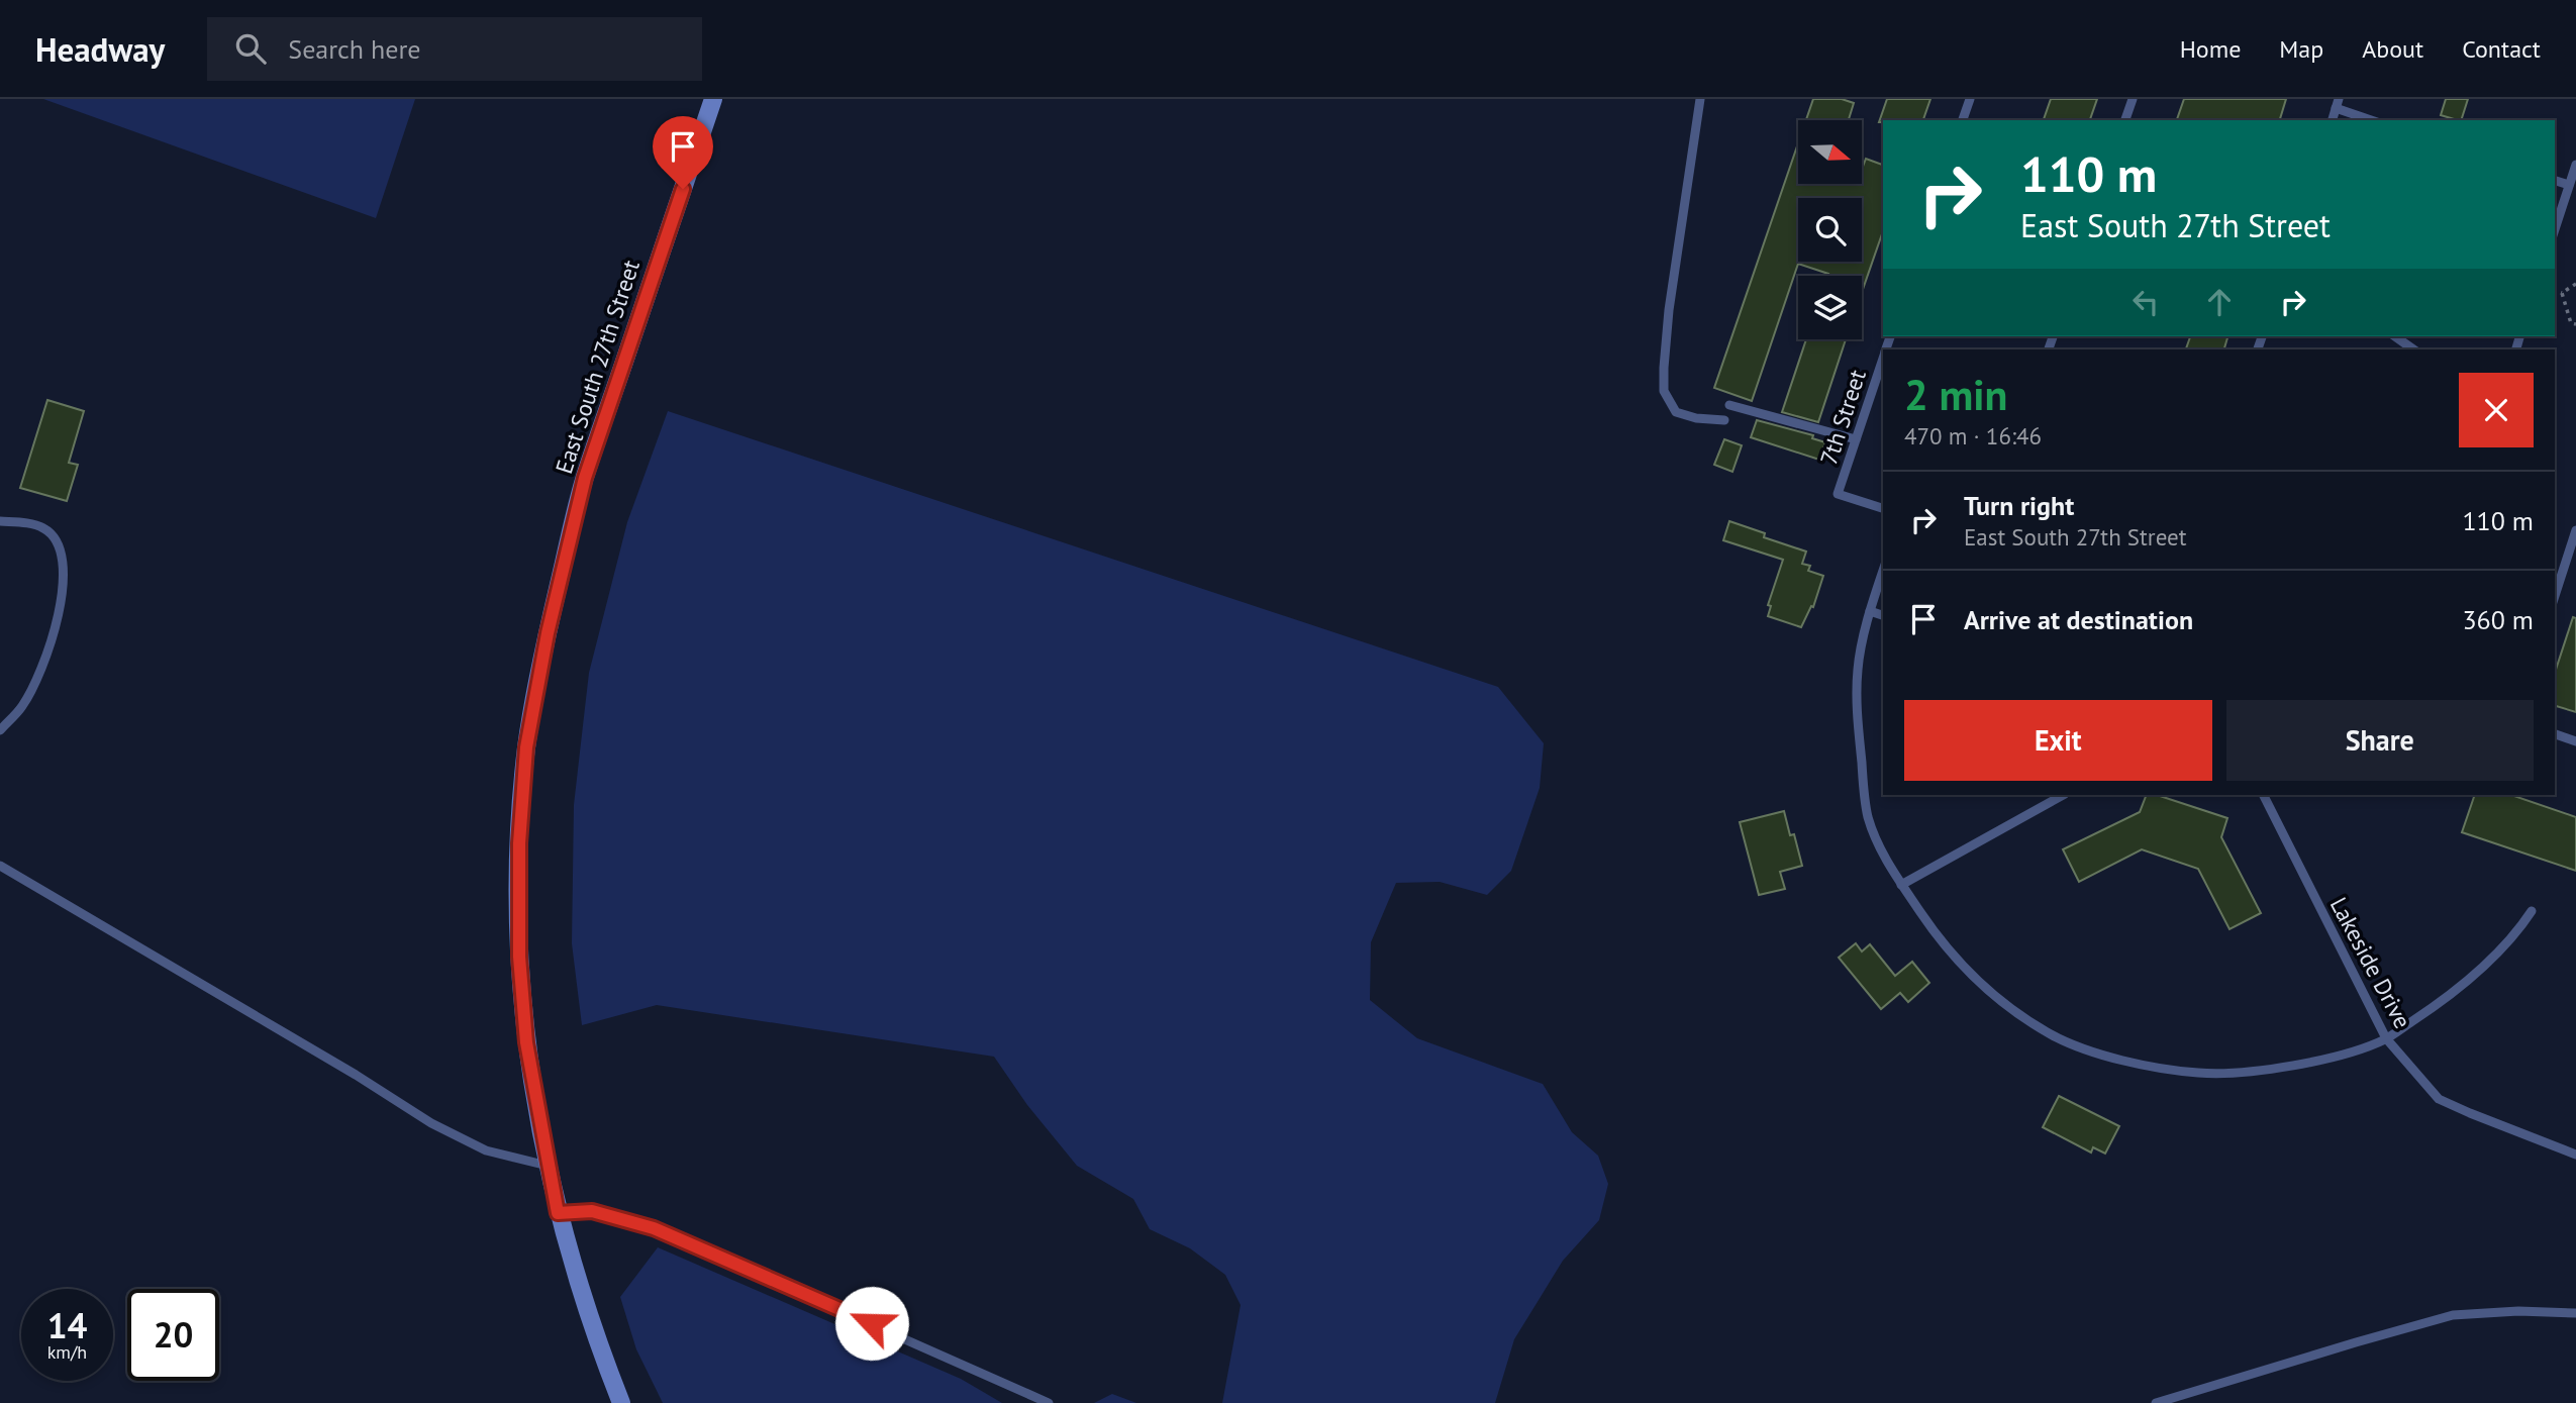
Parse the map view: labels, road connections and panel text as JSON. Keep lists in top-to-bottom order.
{
  "streets": {
    "main road": ["East South 27th Street"],
    "lane": ["7th Street", "Lakeside Drive"]
  },
  "north": "right",
  "page": {
    "header": "Headway",
    "search": "Search here",
    "nav": [
      "Home",
      "Map",
      "About",
      "Contact"
    ],
    "turn": ["110 m", "East South 27th Street"],
    "heading": ["2 min", "470 m · 16:46"],
    "list": [
      {
        "name": "Turn right",
        "note": "East South 27th Street",
        "value": "110 m"
      },
      {
        "name": "Arrive at destination",
        "value": "360 m"
      }
    ],
    "buttons": ["Exit", "Share"],
    "speed": "14 km/h",
    "limit": "20"
  }
}
